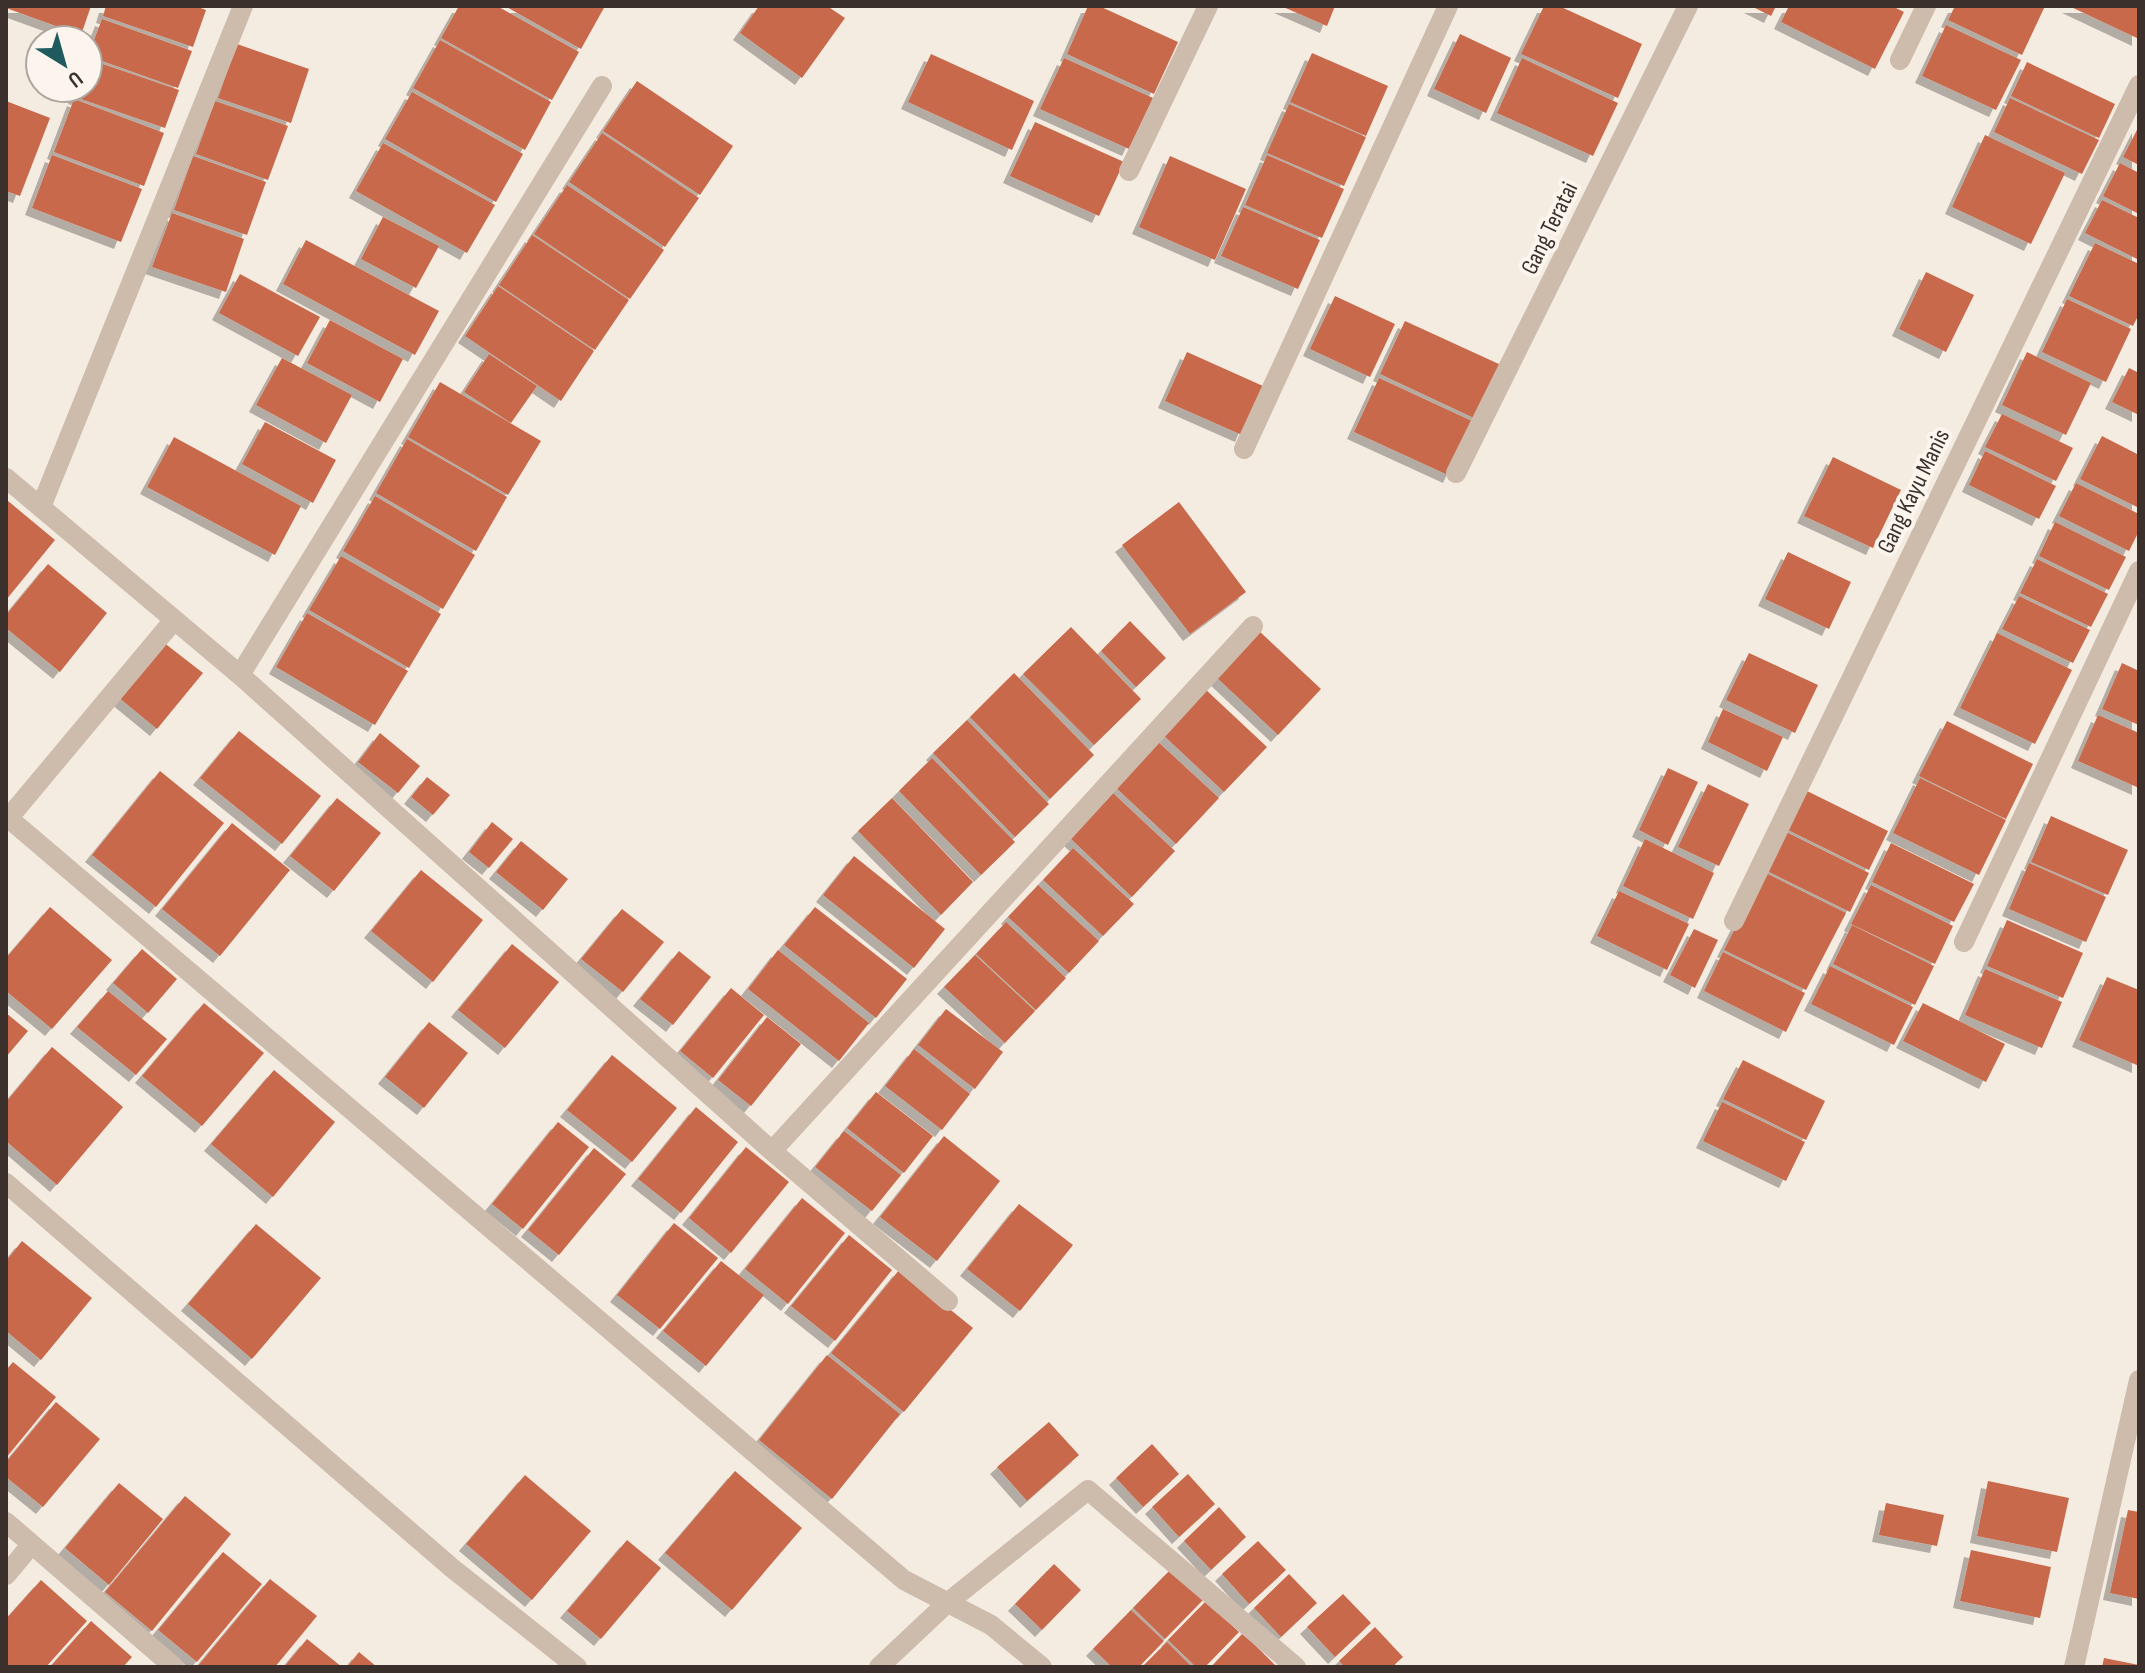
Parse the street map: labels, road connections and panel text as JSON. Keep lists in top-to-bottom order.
{
  "streets": {
    "street": ["Gang Teratai", "Gang Kayu Manis"]
  },
  "north": "bottom right"
}
